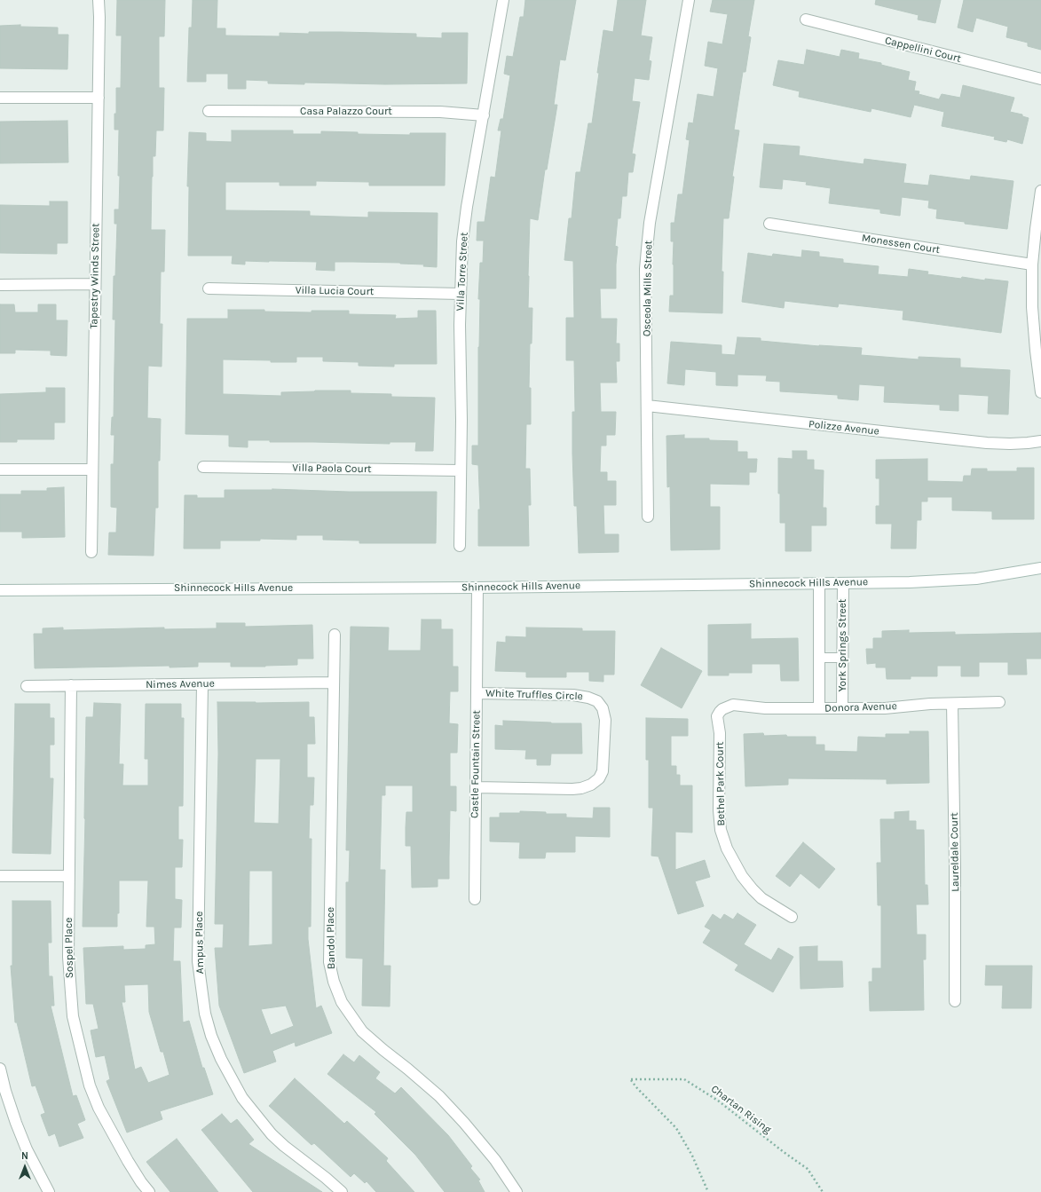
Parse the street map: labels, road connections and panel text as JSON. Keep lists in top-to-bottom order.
{
  "streets": {
    "street": [
      "Cappellini Court",
      "Casa Palazzo Court",
      "Monessen Court",
      "Villa Torre Street",
      "Tapestry Winds Street",
      "Osceola Mills Street",
      "Villa Lucia Court",
      "Polizze Avenue",
      "Villa Paola Court",
      "Shinnecock Hills Avenue",
      "York Springs Street",
      "Nimes Avenue",
      "White Truffles Circle",
      "Donora Avenue",
      "Castle Fountain Street",
      "Bethel Park Court",
      "Laureldale Court",
      "Bandol Place",
      "Ampus Place",
      "Sospel Place"
    ],
    "path": ["Chartan Rising"]
  },
  "crossings": [
    ["Casa Palazzo Court", "Villa Torre Street"],
    ["Villa Torre Street", "Villa Lucia Court"],
    ["Villa Torre Street", "Villa Paola Court"],
    ["Osceola Mills Street", "Polizze Avenue"],
    ["Shinnecock Hills Avenue", "York Springs Street"],
    ["Shinnecock Hills Avenue", "Castle Fountain Street"],
    ["York Springs Street", "Donora Avenue"],
    ["Nimes Avenue", "Bandol Place"],
    ["Nimes Avenue", "Ampus Place"],
    ["Nimes Avenue", "Sospel Place"],
    ["White Truffles Circle", "Castle Fountain Street"],
    ["Donora Avenue", "Bethel Park Court"],
    ["Donora Avenue", "Laureldale Court"]
  ],
  "north": "top"
}
